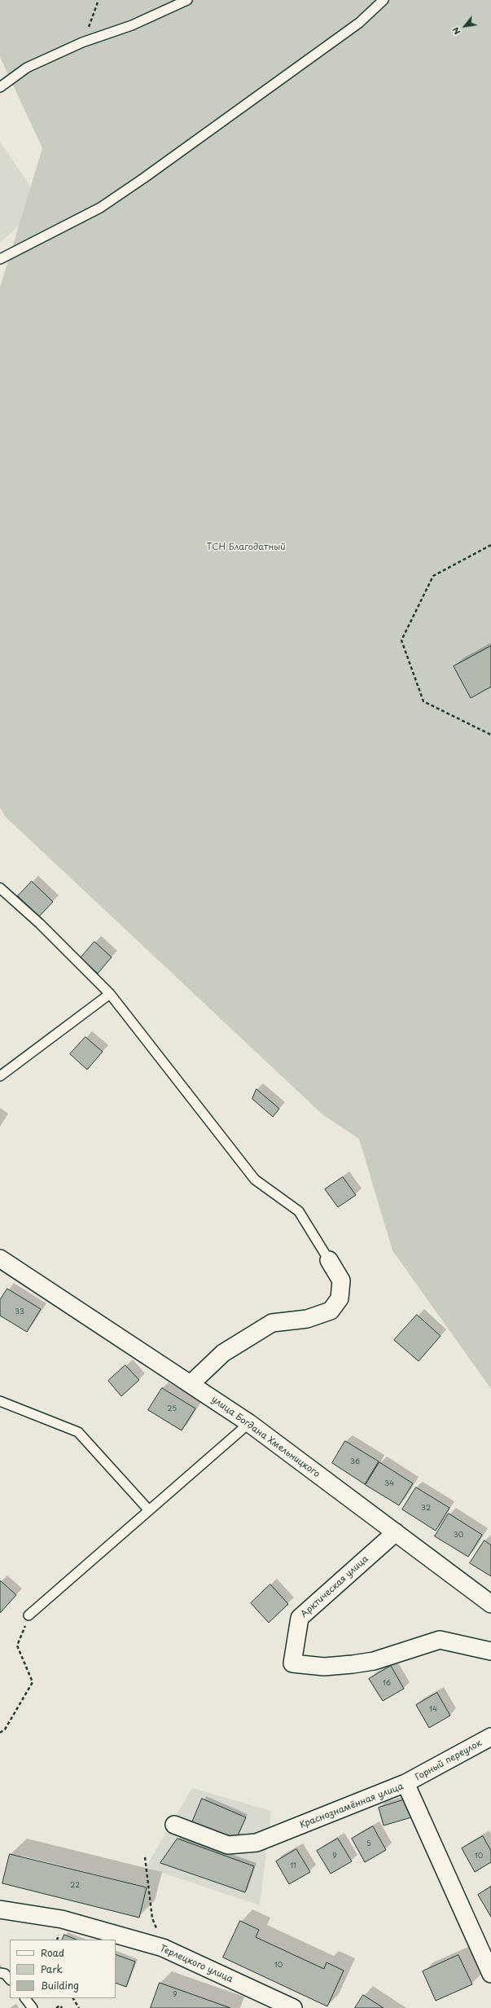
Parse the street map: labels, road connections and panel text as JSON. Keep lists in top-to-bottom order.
{
  "streets": {
    "street": [
      "улица Богдана Хмельницкого",
      "Арктическая улица",
      "Горный переулок",
      "Краснознамённая улица",
      "Терлецкого улица"
    ]
  },
  "crossings": [
    ["улица Богдана Хмельницкого", "Арктическая улица"],
    ["Горный переулок", "Краснознамённая улица"]
  ],
  "parks": ["ТСН Благодатный"],
  "house_numbers": [
    "33",
    "25",
    "36",
    "34",
    "32",
    "30",
    "16",
    "14",
    "5",
    "9",
    "10",
    "11",
    "22",
    "10",
    "9"
  ],
  "legend": ["Road", "Park", "Building"],
  "north": "bottom left"
}
